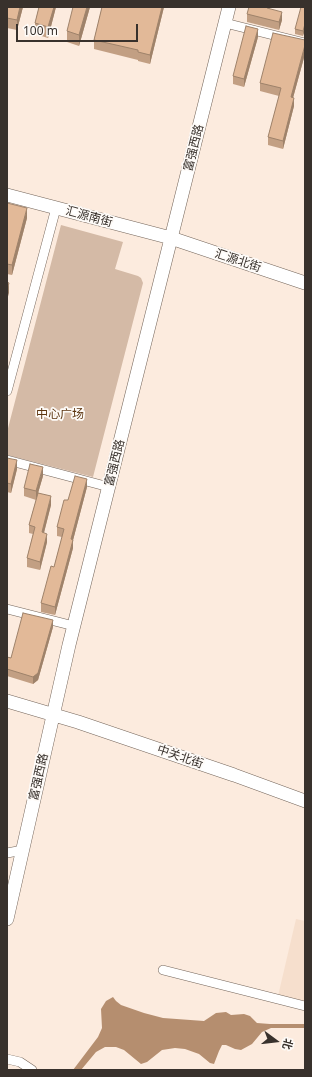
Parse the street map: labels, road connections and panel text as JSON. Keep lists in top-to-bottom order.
{
  "streets": {
    "street": [
      "富强西路",
      "汇源南街",
      "汇源北街",
      "中关北街"
    ]
  },
  "crossings": [
    ["富强西路", "汇源南街"],
    ["富强西路", "汇源北街"],
    ["富强西路", "中关北街"],
    ["汇源南街", "汇源北街"]
  ],
  "parks": ["中心广场"],
  "scale_bar": "100 m",
  "north": "right"
}
